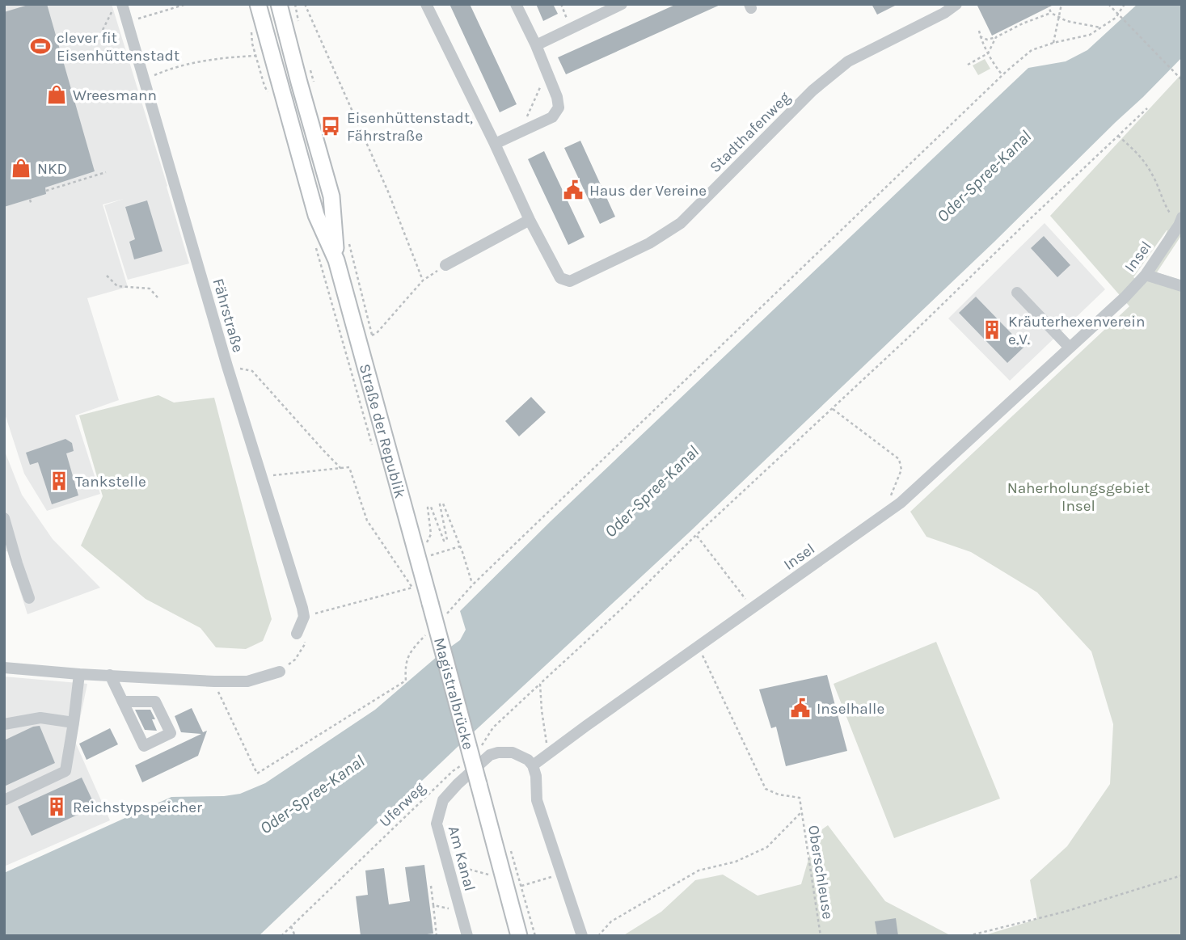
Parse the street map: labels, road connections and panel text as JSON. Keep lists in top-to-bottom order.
{
  "streets": {
    "main road": ["Straße der Republik", "Magistralbrücke"],
    "street": [
      "Stadthafenweg",
      "Insel",
      "Fährstraße",
      "Am Kanal"
    ],
    "path": ["Uferweg", "Oberschleuse"]
  },
  "crossings": [
    ["Insel", "Am Kanal"],
    ["Straße der Republik", "Magistralbrücke"]
  ],
  "water": ["Oder-Spree-Kanal"],
  "parks": ["Naherholungsgebiet Insel"],
  "places": {
    "sports": ["clever fit Eisenhüttenstadt"],
    "shop": ["Wreesmann", "NKD"],
    "bus stop": ["Eisenhüttenstadt, Fährstraße"],
    "public building": ["Haus der Vereine", "Inselhalle"],
    "building": ["Kräuterhexenverein e.V.", "Tankstelle", "Reichstypspeicher"]
  }
}
